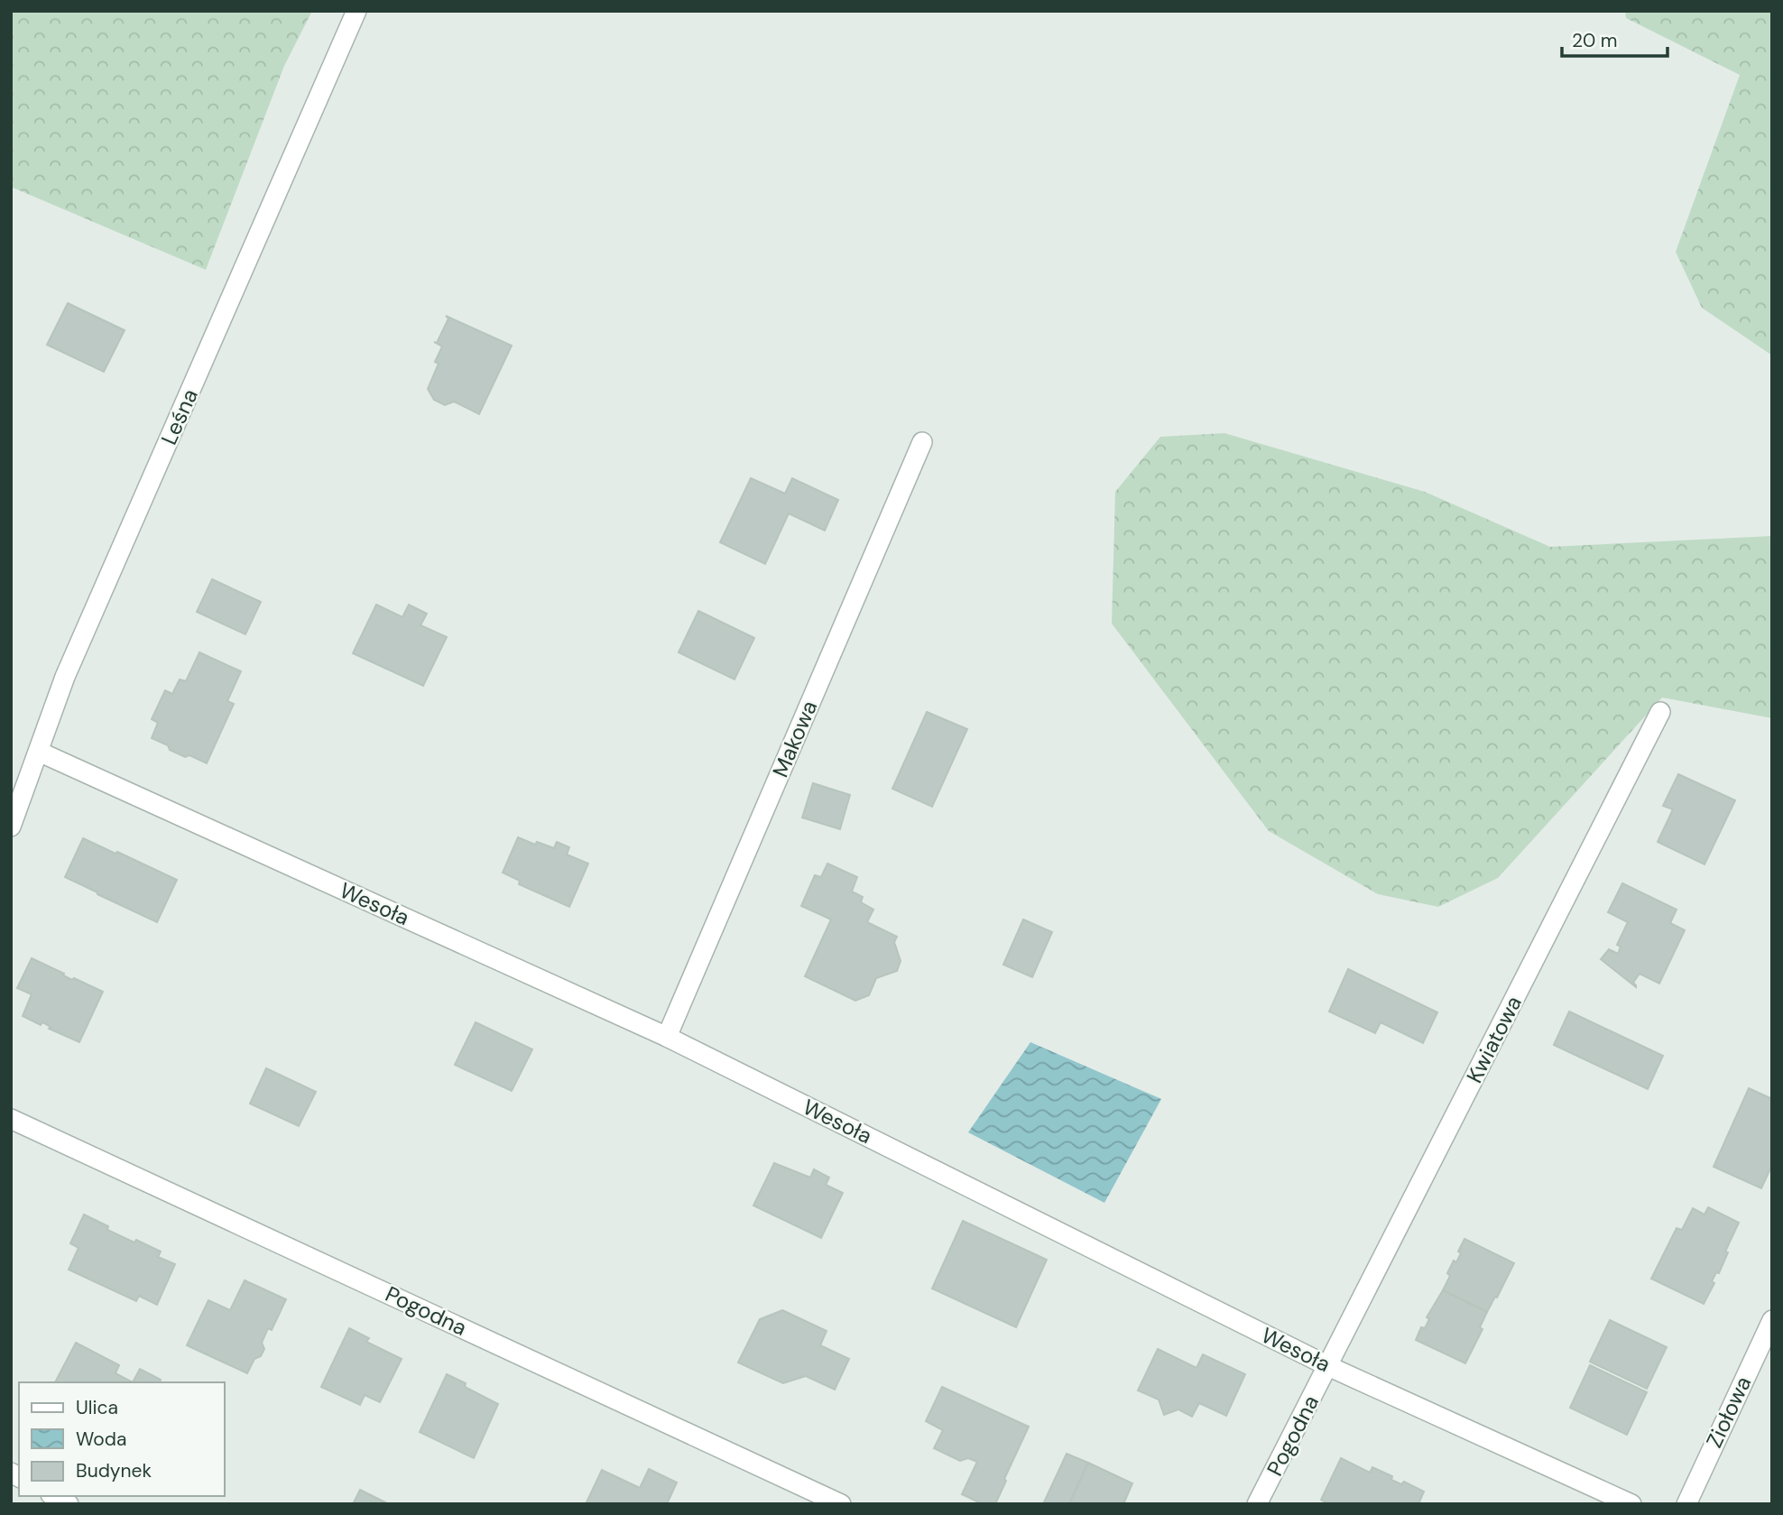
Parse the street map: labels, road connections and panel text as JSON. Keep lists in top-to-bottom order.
{
  "streets": {
    "street": [
      "Leśna",
      "Makowa",
      "Wesoła",
      "Kwiatowa",
      "Pogodna",
      "Ziołowa"
    ]
  },
  "crossings": [
    ["Leśna", "Wesoła"],
    ["Makowa", "Wesoła"],
    ["Wesoła", "Kwiatowa"],
    ["Wesoła", "Pogodna"],
    ["Kwiatowa", "Pogodna"]
  ],
  "legend": ["Ulica", "Woda", "Budynek"],
  "scale_bar": "20 m"
}
